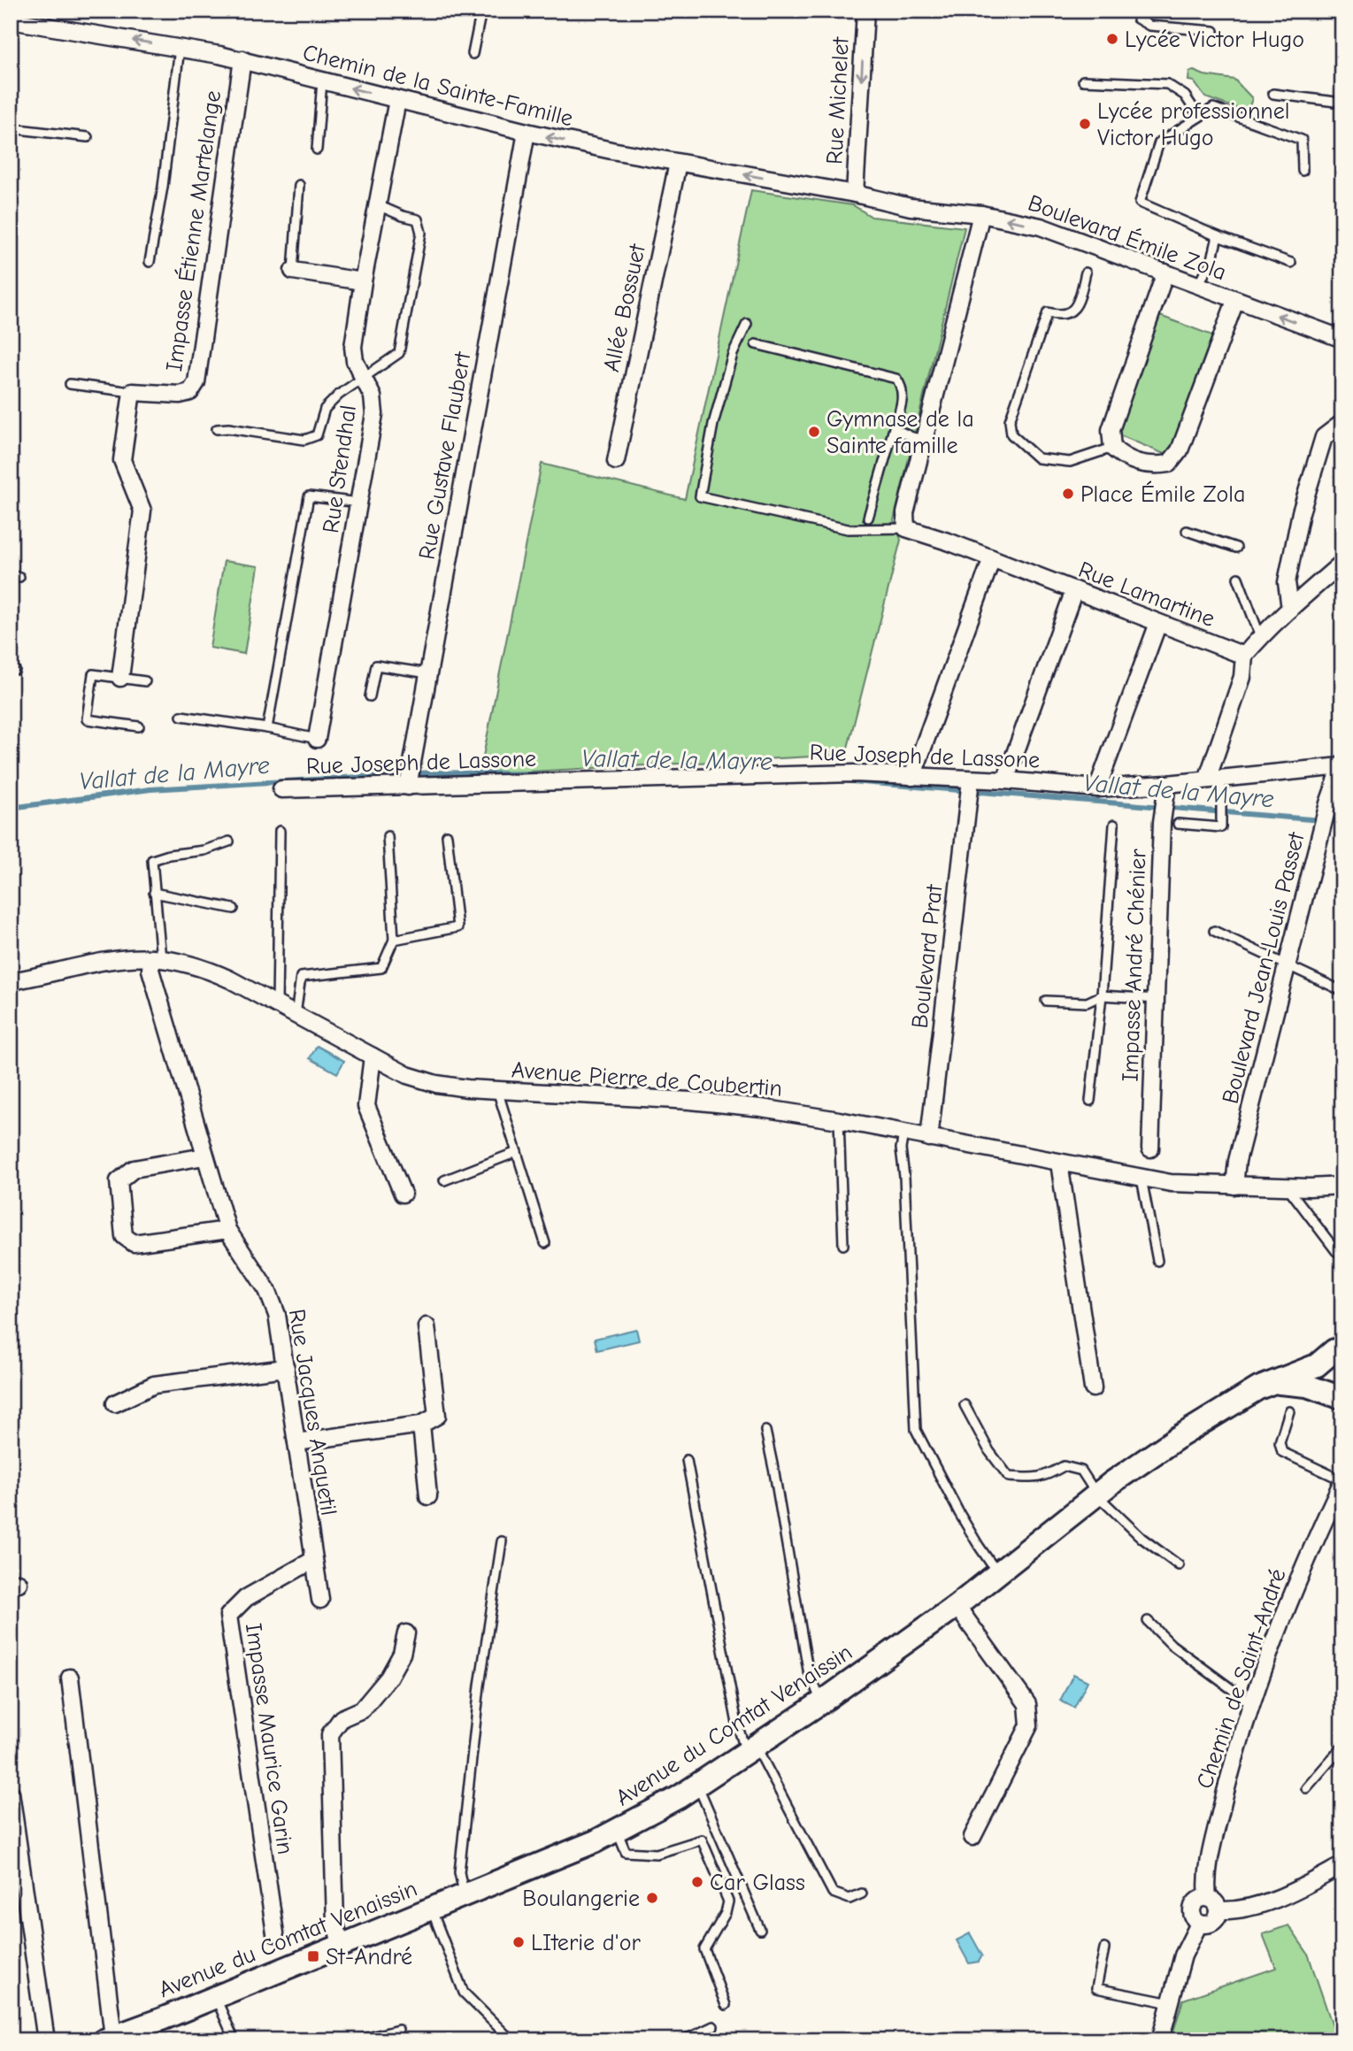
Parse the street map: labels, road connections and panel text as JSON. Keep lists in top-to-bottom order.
{
  "streets": {
    "main road": ["Avenue du Comtat Venaissin"],
    "street": [
      "Chemin de la Sainte-Famille",
      "Rue Michelet",
      "Impasse Étienne Martelange",
      "Boulevard Émile Zola",
      "Allée Bossuet",
      "Rue Gustave Flaubert",
      "Rue Stendhal",
      "Rue Lamartine",
      "Rue Joseph de Lassone",
      "Boulevard Prat",
      "Impasse André Chénier",
      "Boulevard Jean-Louis Passet",
      "Avenue Pierre de Coubertin",
      "Rue Jacques Anquetil",
      "Chemin de Saint-André",
      "Impasse Maurice Garin"
    ]
  },
  "crossings": [
    ["Chemin de la Sainte-Famille", "Rue Michelet"],
    ["Chemin de la Sainte-Famille", "Impasse Étienne Martelange"],
    ["Chemin de la Sainte-Famille", "Boulevard Émile Zola"],
    ["Chemin de la Sainte-Famille", "Allée Bossuet"],
    ["Chemin de la Sainte-Famille", "Rue Gustave Flaubert"],
    ["Chemin de la Sainte-Famille", "Rue Stendhal"],
    ["Rue Michelet", "Boulevard Émile Zola"],
    ["Rue Gustave Flaubert", "Rue Joseph de Lassone"],
    ["Rue Joseph de Lassone", "Boulevard Prat"],
    ["Rue Joseph de Lassone", "Impasse André Chénier"],
    ["Rue Joseph de Lassone", "Boulevard Jean-Louis Passet"],
    ["Boulevard Prat", "Avenue Pierre de Coubertin"],
    ["Boulevard Jean-Louis Passet", "Avenue Pierre de Coubertin"],
    ["Avenue Pierre de Coubertin", "Rue Jacques Anquetil"],
    ["Rue Jacques Anquetil", "Impasse Maurice Garin"]
  ],
  "one_way": ["Chemin de la Sainte-Famille", "Rue Michelet", "Boulevard Émile Zola"],
  "water": ["Vallat de la Mayre"],
  "places": {
    "other": [
      "Lycée Victor Hugo",
      "Lycée professionnel Victor Hugo",
      "Gymnase de la Sainte famille",
      "Place Émile Zola",
      "Car Glass",
      "Boulangerie",
      "LIterie d'or"
    ],
    "transit": ["St-André"]
  }
}
